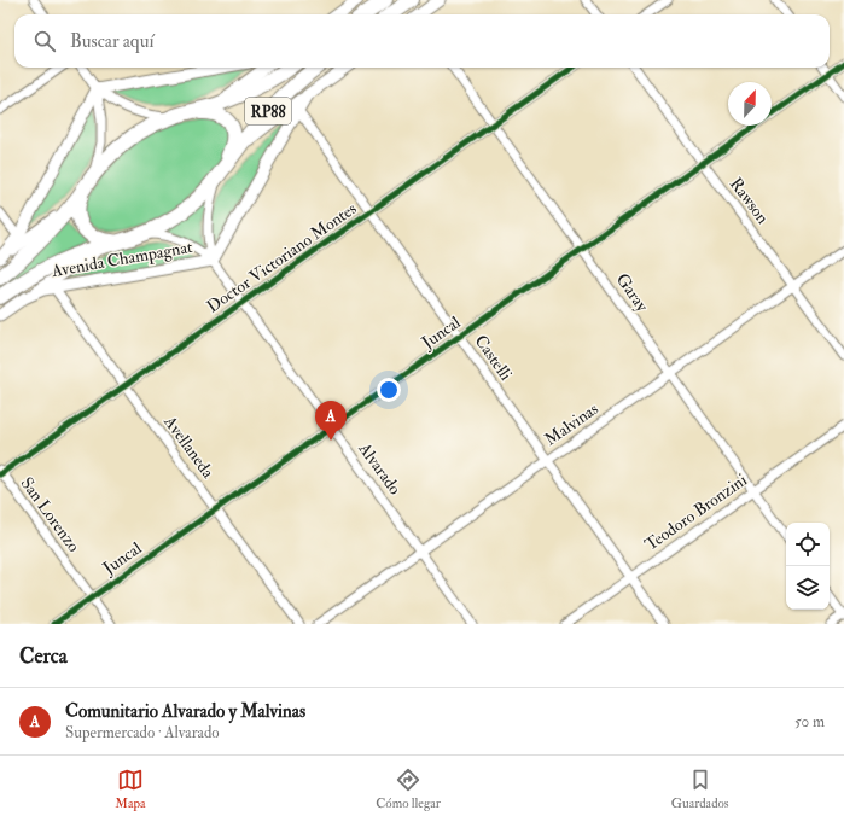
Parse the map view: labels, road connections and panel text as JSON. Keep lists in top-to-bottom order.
{
  "streets": {
    "highway": ["RP88", "Avenida Champagnat"],
    "street": [
      "Rawson",
      "Doctor Victoriano Montes",
      "Garay",
      "Juncal",
      "Castelli",
      "Malvinas",
      "Avellaneda",
      "Alvarado",
      "Teodoro Bronzini",
      "San Lorenzo"
    ]
  },
  "crossings": [
    ["RP88", "Avenida Champagnat"],
    ["RP88", "Alvarado"],
    ["Rawson", "Juncal"],
    ["Rawson", "Malvinas"],
    ["Doctor Victoriano Montes", "Garay"],
    ["Doctor Victoriano Montes", "Castelli"],
    ["Doctor Victoriano Montes", "Avellaneda"],
    ["Doctor Victoriano Montes", "Alvarado"],
    ["Doctor Victoriano Montes", "San Lorenzo"],
    ["Avenida Champagnat", "Castelli"],
    ["Avenida Champagnat", "Avellaneda"],
    ["Avenida Champagnat", "Alvarado"],
    ["Garay", "Juncal"],
    ["Garay", "Malvinas"],
    ["Garay", "Teodoro Bronzini"],
    ["Juncal", "Castelli"],
    ["Juncal", "Avellaneda"],
    ["Juncal", "Alvarado"],
    ["Juncal", "San Lorenzo"],
    ["Castelli", "Malvinas"],
    ["Castelli", "Teodoro Bronzini"],
    ["Malvinas", "Alvarado"]
  ],
  "north": "top",
  "page": {
    "search": "Buscar aquí",
    "pins": "A",
    "heading": "Cerca",
    "list": [
      {
        "mark": "A",
        "name": "Comunitario Alvarado y Malvinas",
        "note": "Supermercado · Alvarado",
        "value": "50 m"
      }
    ],
    "nav": ["Mapa", "Cómo llegar", "Guardados"]
  }
}
